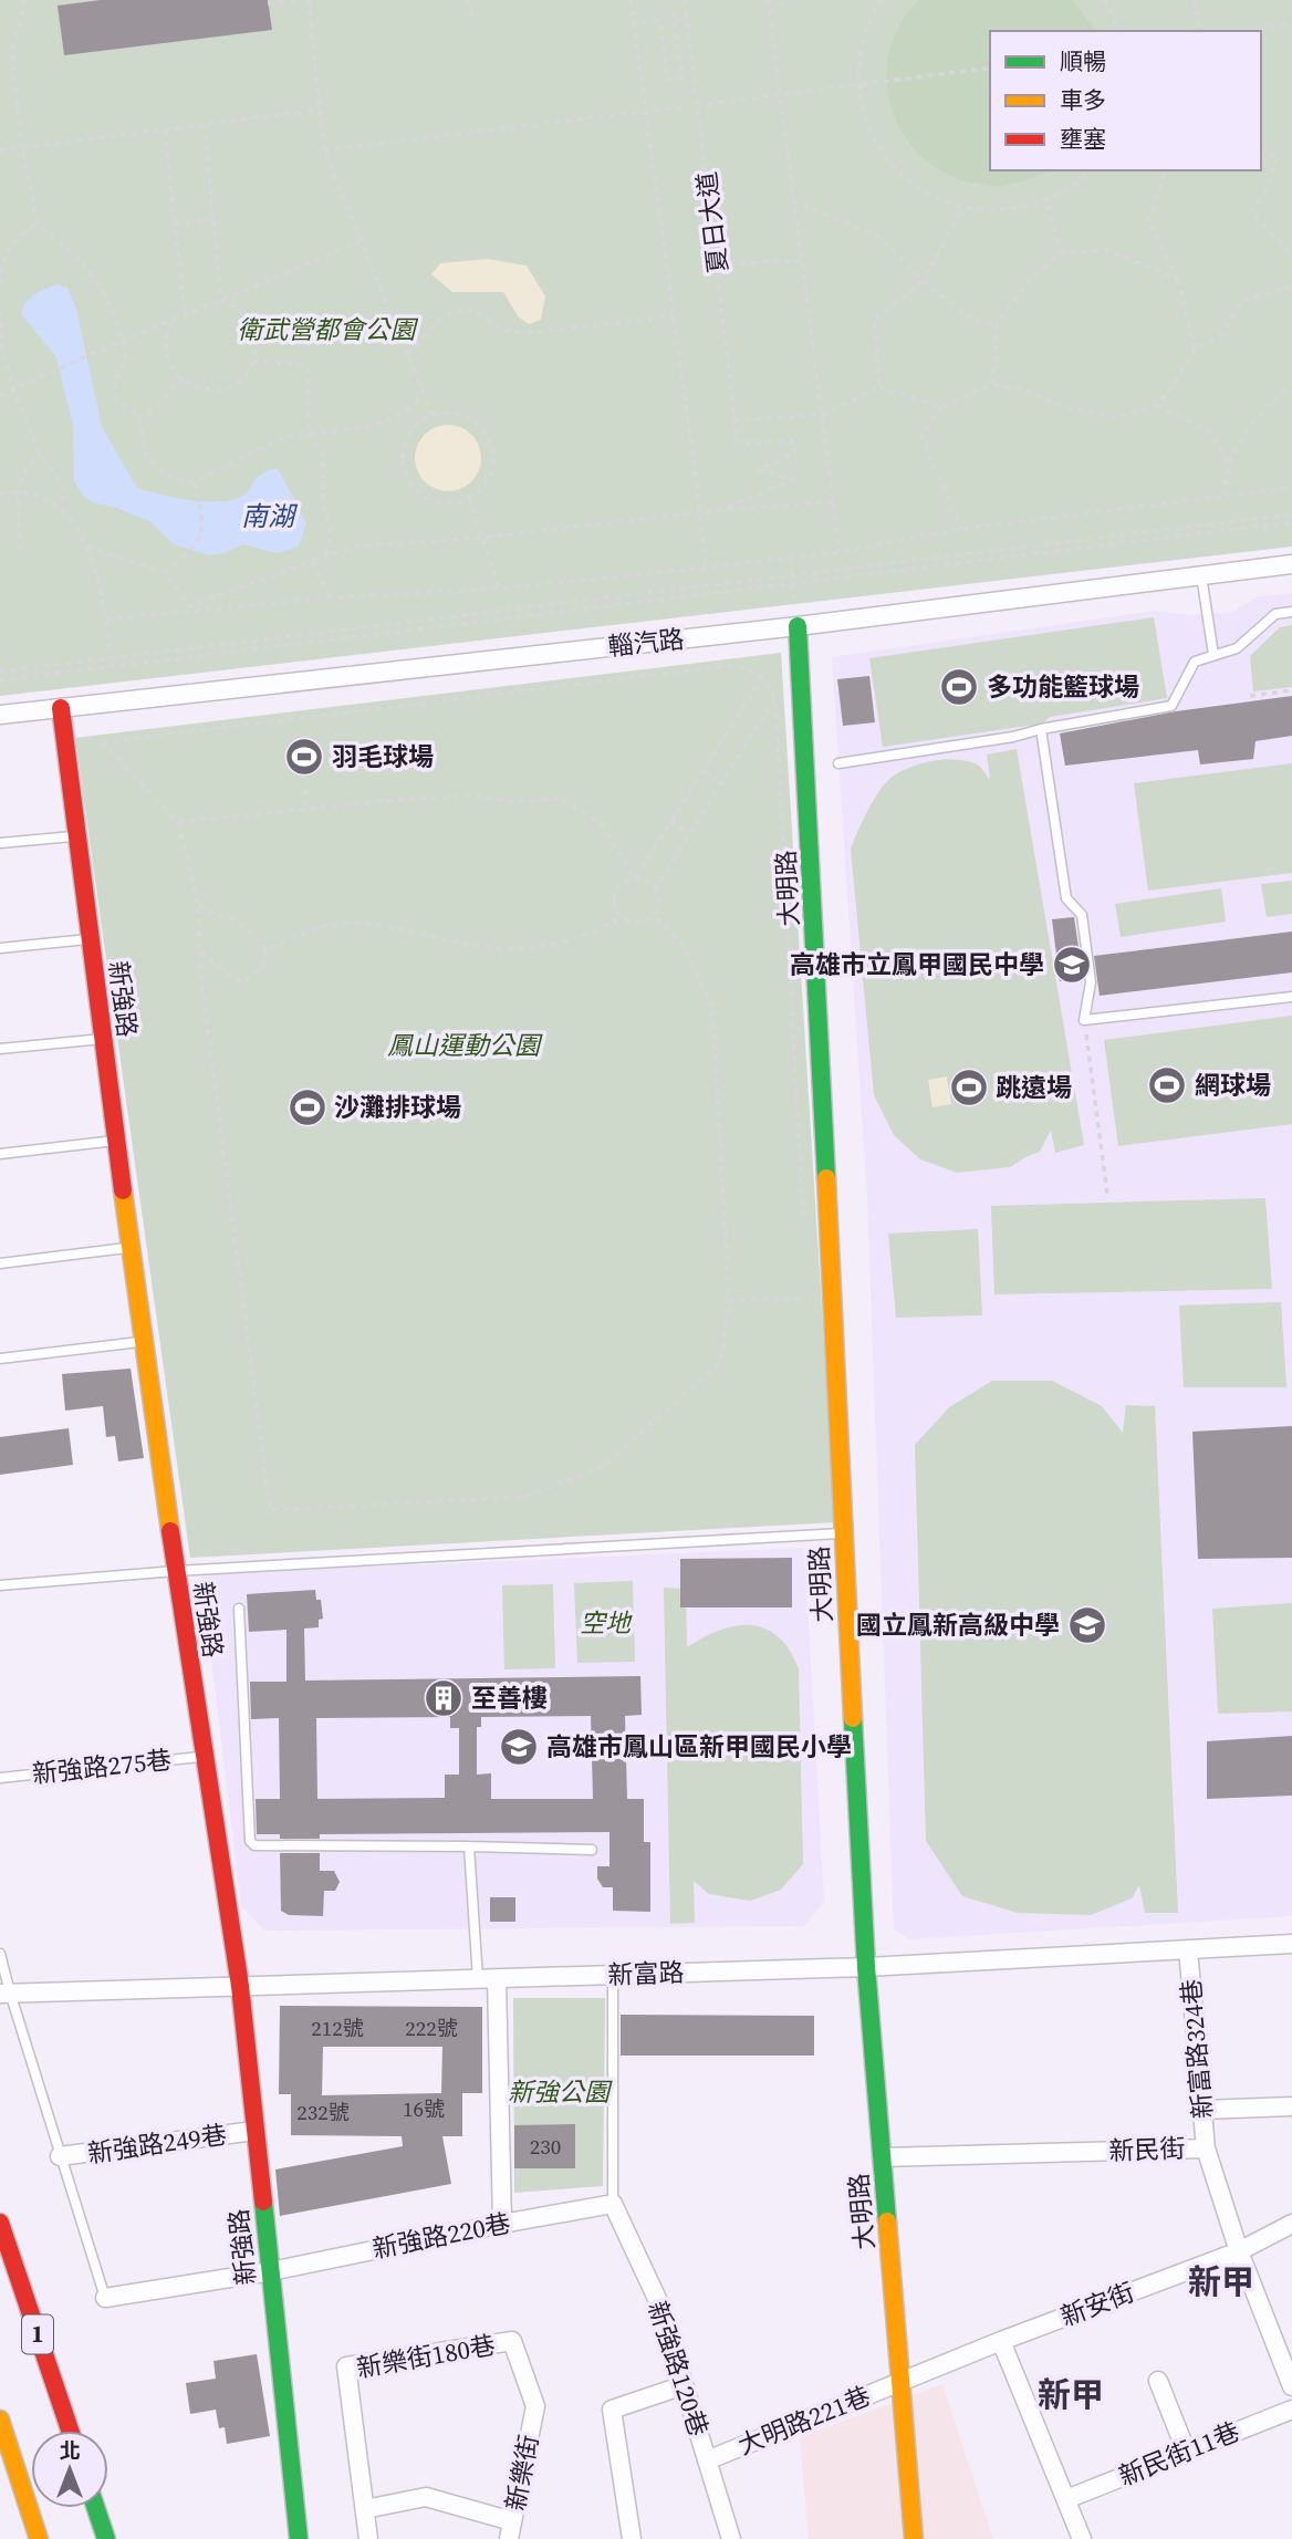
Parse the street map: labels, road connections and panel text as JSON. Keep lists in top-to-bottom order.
{
  "streets": {
    "main road": ["大明路", "新強路", "1"],
    "street": [
      "輜汽路",
      "新富路",
      "新富路324巷",
      "新強路249巷",
      "新民街",
      "新強路220巷",
      "新安街",
      "新樂街180巷",
      "新強路120巷",
      "大明路221巷",
      "新民街11巷",
      "新樂街"
    ],
    "lane": ["新強路275巷"],
    "path": ["夏日大道"]
  },
  "crossings": [
    ["輜汽路", "大明路"],
    ["輜汽路", "新強路"],
    ["大明路", "新富路"],
    ["大明路", "新民街"],
    ["大明路", "新安街"],
    ["大明路", "大明路221巷"],
    ["新強路", "新強路275巷"],
    ["新強路", "新富路"],
    ["新強路", "新強路249巷"],
    ["新強路", "新強路220巷"],
    ["新富路", "新富路324巷"],
    ["新富路324巷", "新民街"],
    ["新民街", "新安街"],
    ["新強路220巷", "新強路120巷"],
    ["新安街", "大明路221巷"],
    ["新樂街180巷", "新樂街"],
    ["新強路120巷", "大明路221巷"]
  ],
  "districts": ["新甲", "新甲"],
  "water": ["南湖"],
  "parks": [
    "衛武營都會公園",
    "鳳山運動公園",
    "空地",
    "新強公園"
  ],
  "places": {
    "sports": [
      "多功能籃球場",
      "羽毛球場",
      "網球場",
      "跳遠場",
      "沙灘排球場"
    ],
    "school or university": ["高雄市立鳳甲國民中學", "國立鳳新高級中學", "高雄市鳳山區新甲國民小學"],
    "building": ["至善樓"]
  },
  "house_numbers": [
    "212號",
    "222號",
    "16號",
    "232號",
    "230"
  ],
  "legend": ["順暢", "車多", "壅塞"],
  "north": "top"
}
